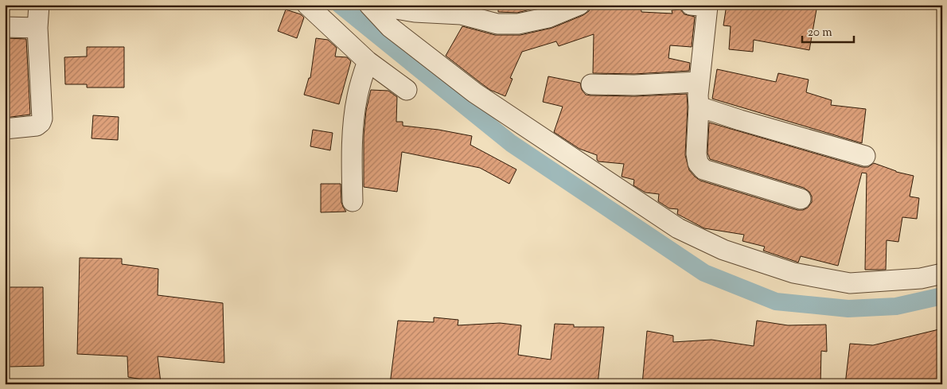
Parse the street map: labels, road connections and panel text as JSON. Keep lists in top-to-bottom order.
{
  "scale_bar": "20 m"
}
